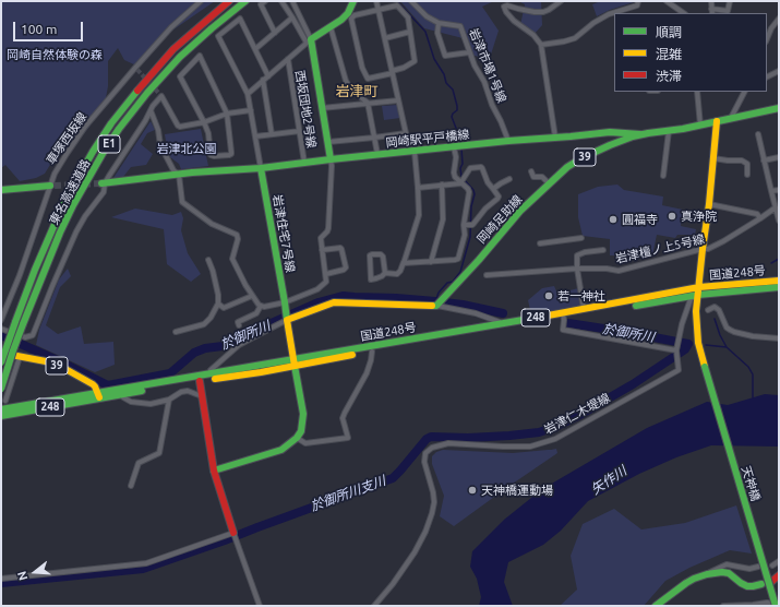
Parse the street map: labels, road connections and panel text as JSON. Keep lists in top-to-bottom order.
{
  "streets": {
    "main road": [
      "岡崎駅平戸橋線",
      "E1",
      "39",
      "東名高速道路",
      "岡崎足助線",
      "岩津住宅7号線",
      "国道248号",
      "248",
      "天神橋"
    ],
    "street": [
      "岩津市場1号線",
      "西坂団地2号線",
      "車塚西坂線",
      "岩津檀ノ上5号線",
      "岩津仁木堤線"
    ]
  },
  "crossings": [
    ["岩津市場1号線", "岡崎駅平戸橋線"],
    ["西坂団地2号線", "岡崎駅平戸橋線"],
    ["岡崎駅平戸橋線", "岡崎足助線"],
    ["岡崎駅平戸橋線", "岩津住宅7号線"],
    ["39", "国道248号"],
    ["岡崎足助線", "天神橋"],
    ["岩津檀ノ上5号線", "天神橋"],
    ["国道248号", "天神橋"]
  ],
  "districts": ["岩津町"],
  "water": ["於御所川", "矢作川", "於御所川支川"],
  "parks": ["岡崎自然体験の森", "岩津北公園"],
  "places": [
    "真浄院",
    "圓福寺",
    "若一神社",
    "天神橋運動場"
  ],
  "legend": ["順調", "混雑", "渋滞"],
  "scale_bar": "100 m",
  "north": "left"
}
